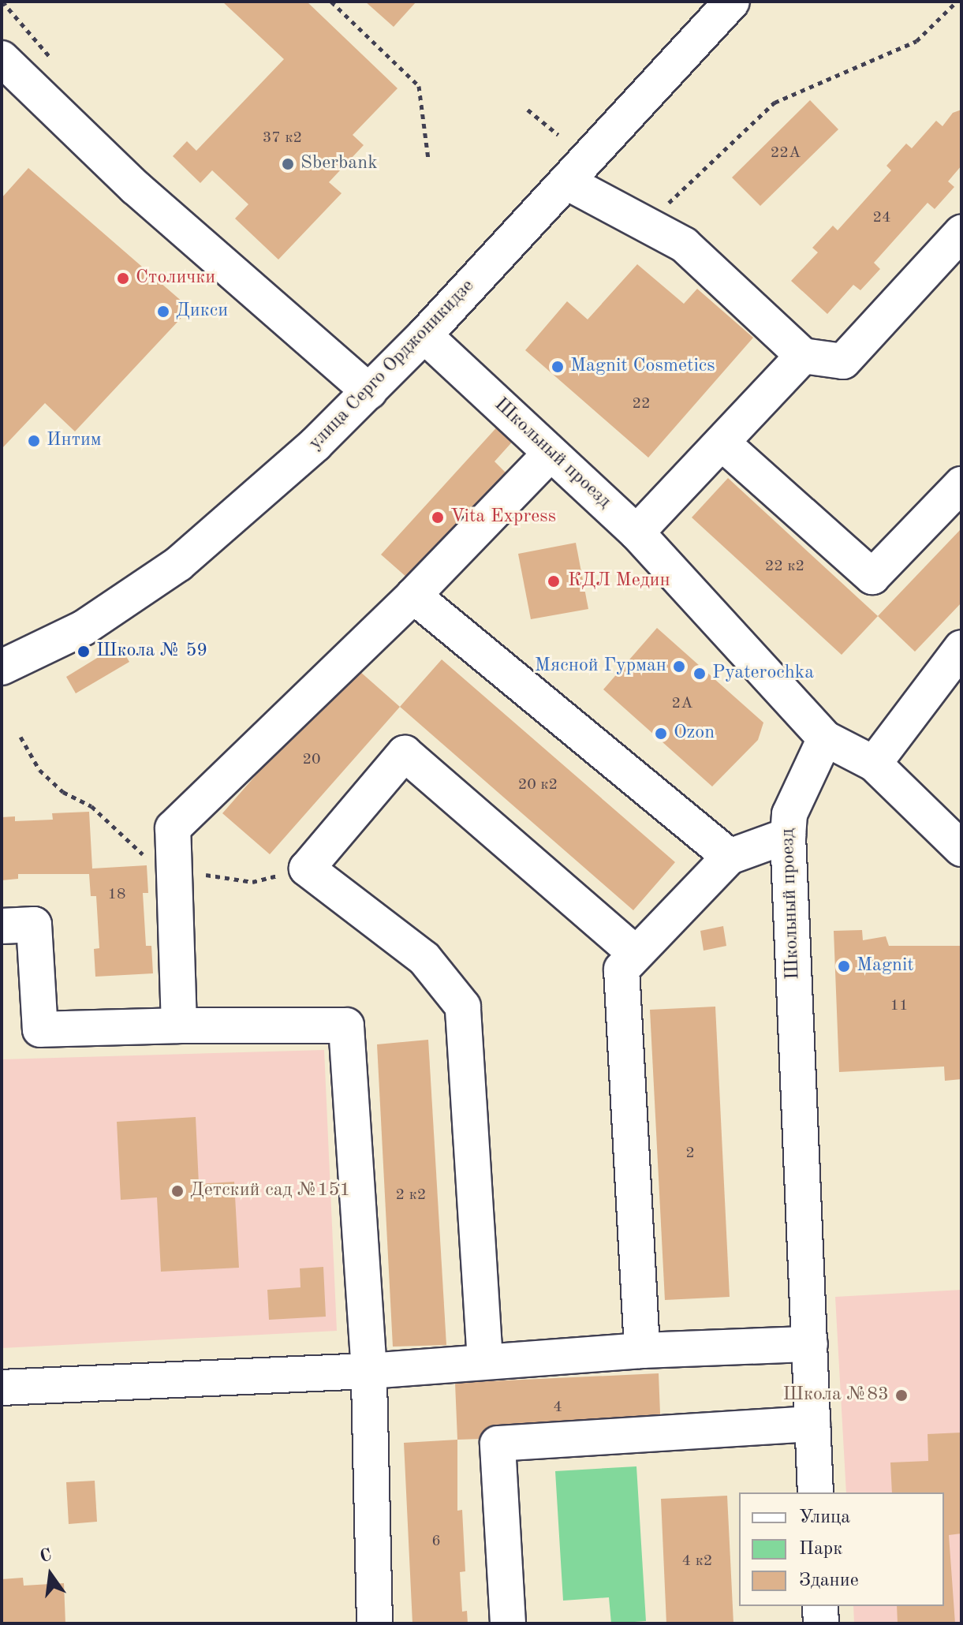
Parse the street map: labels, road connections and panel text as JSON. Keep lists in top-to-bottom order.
{
  "streets": {
    "street": ["улица Серго Орджоникидзе", "Школьный проезд"]
  },
  "crossings": [
    ["улица Серго Орджоникидзе", "Школьный проезд"]
  ],
  "places": [
    "Sberbank",
    "Столички",
    "Дикси",
    "Magnit Cosmetics",
    "Интим",
    "Vita Express",
    "КДЛ Медин",
    "Школа № 59",
    "Мясной Гурман",
    "Pyaterochka",
    "Ozon",
    "Magnit",
    "Детский сад №151",
    "Школа №83"
  ],
  "house_numbers": [
    "37 к2",
    "22А",
    "24",
    "22",
    "22 к2",
    "2А",
    "20",
    "20 к2",
    "18",
    "11",
    "2",
    "2 к2",
    "4",
    "6",
    "4 к2"
  ],
  "legend": ["Улица", "Парк", "Здание"],
  "north": "top"
}
